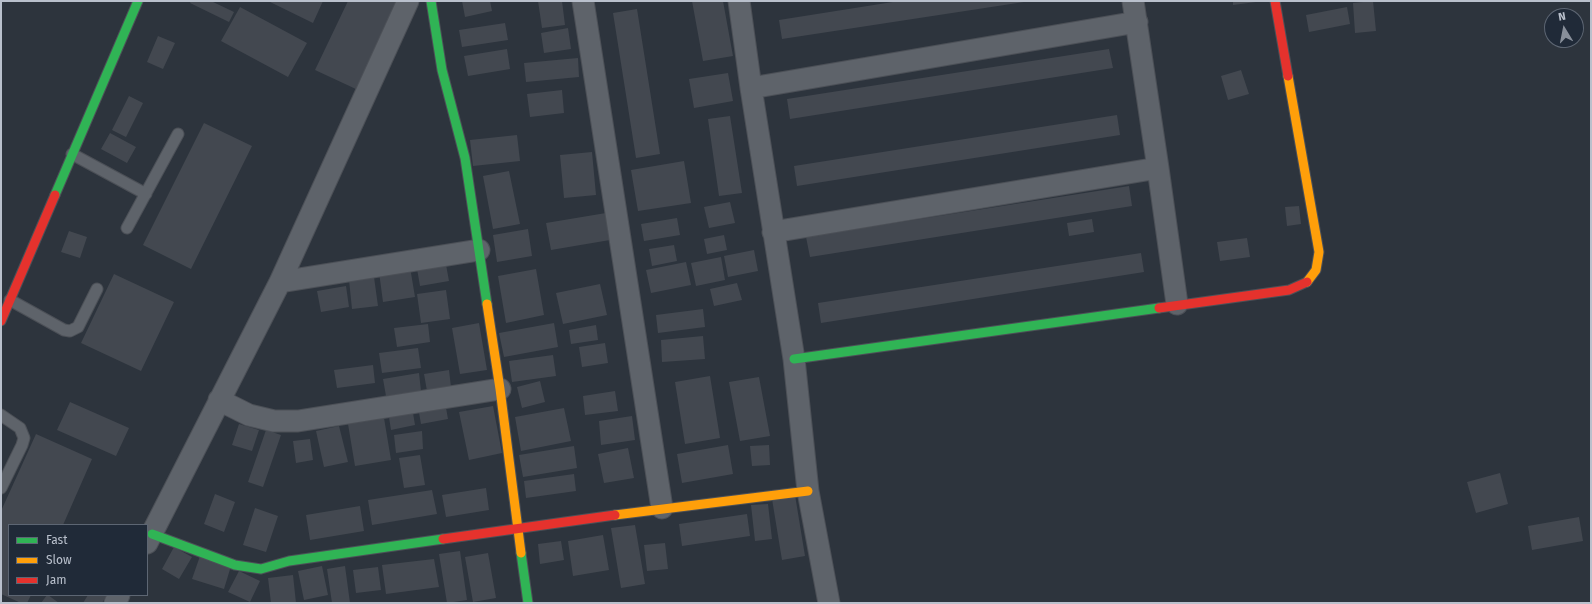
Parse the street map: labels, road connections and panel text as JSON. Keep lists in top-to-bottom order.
{
  "legend": ["Fast", "Slow", "Jam"],
  "north": "top"
}
